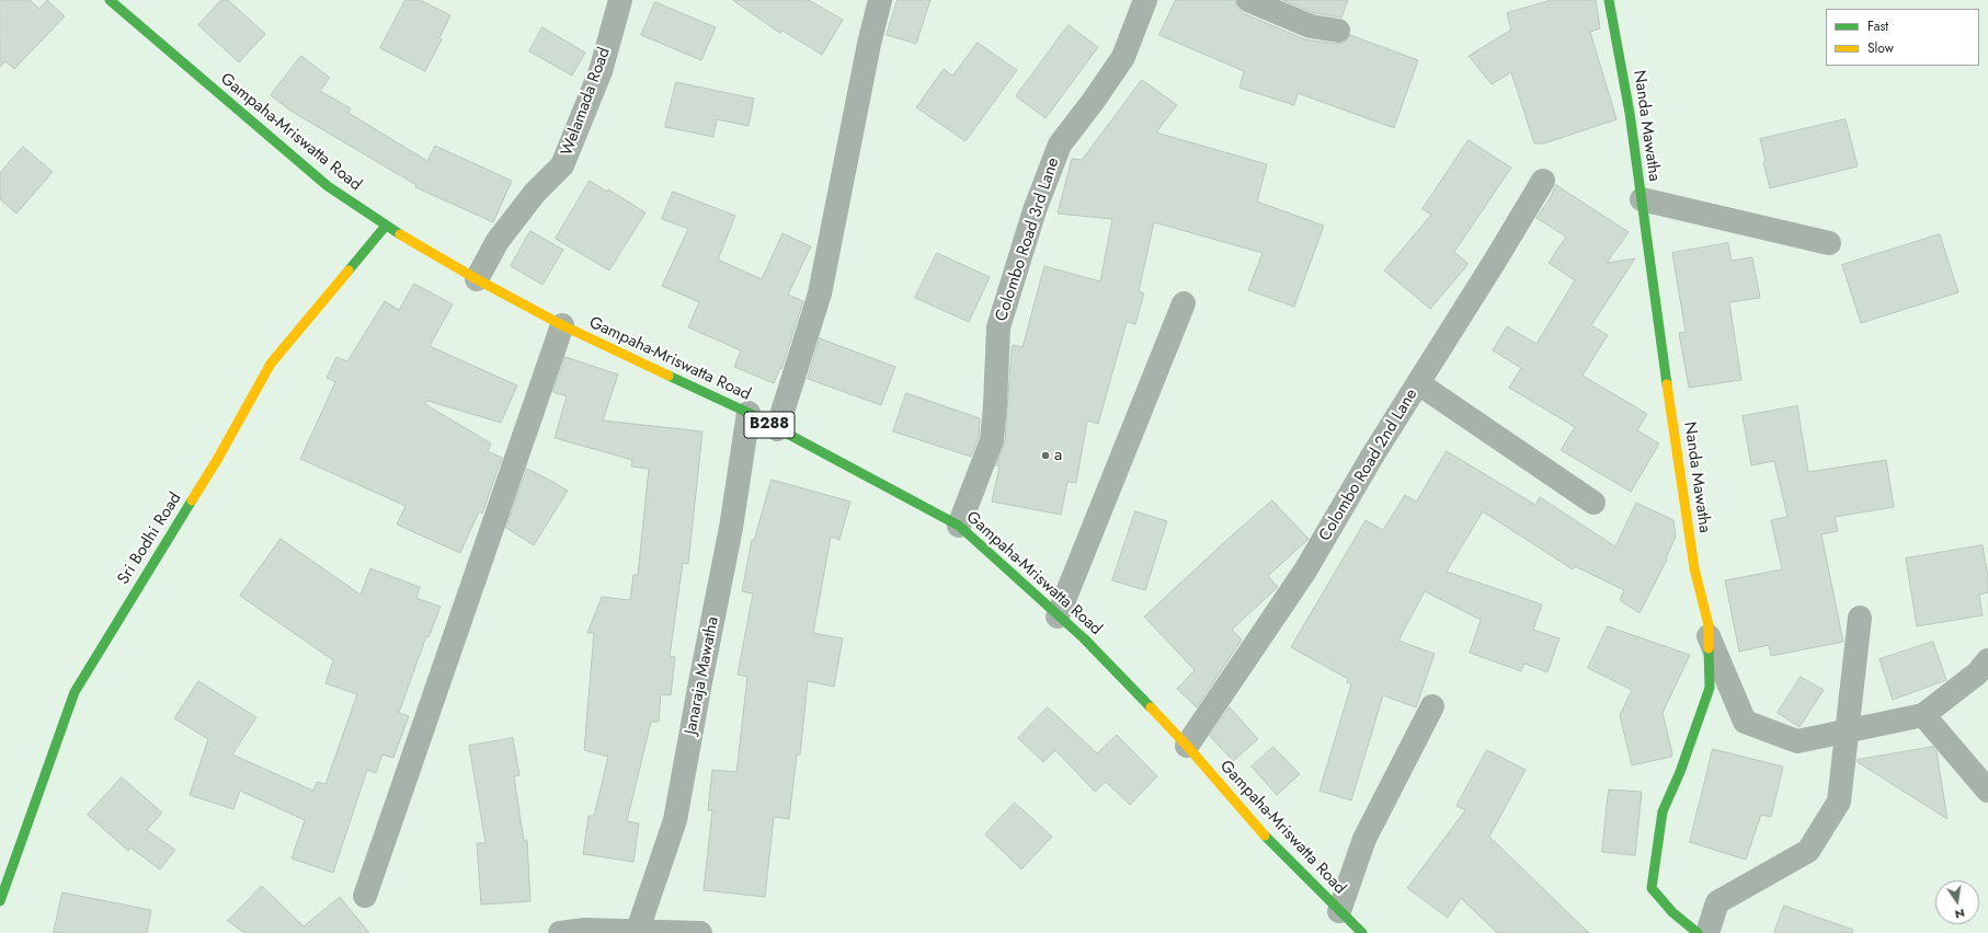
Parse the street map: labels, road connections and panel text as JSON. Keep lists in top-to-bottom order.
{
  "streets": {
    "street": [
      "Welamada Road",
      "Nanda Mawatha",
      "Gampaha-Mriswatta Road",
      "Colombo Road 3rd Lane",
      "B288",
      "Colombo Road 2nd Lane",
      "Sri Bodhi Road",
      "Janaraja Mawatha"
    ]
  },
  "crossings": [
    ["Welamada Road", "Gampaha-Mriswatta Road"],
    ["Gampaha-Mriswatta Road", "Colombo Road 3rd Lane"],
    ["Gampaha-Mriswatta Road", "Colombo Road 2nd Lane"],
    ["Gampaha-Mriswatta Road", "Sri Bodhi Road"],
    ["Gampaha-Mriswatta Road", "Janaraja Mawatha"]
  ],
  "places": ["a"],
  "legend": ["Fast", "Slow"],
  "north": "bottom"
}
